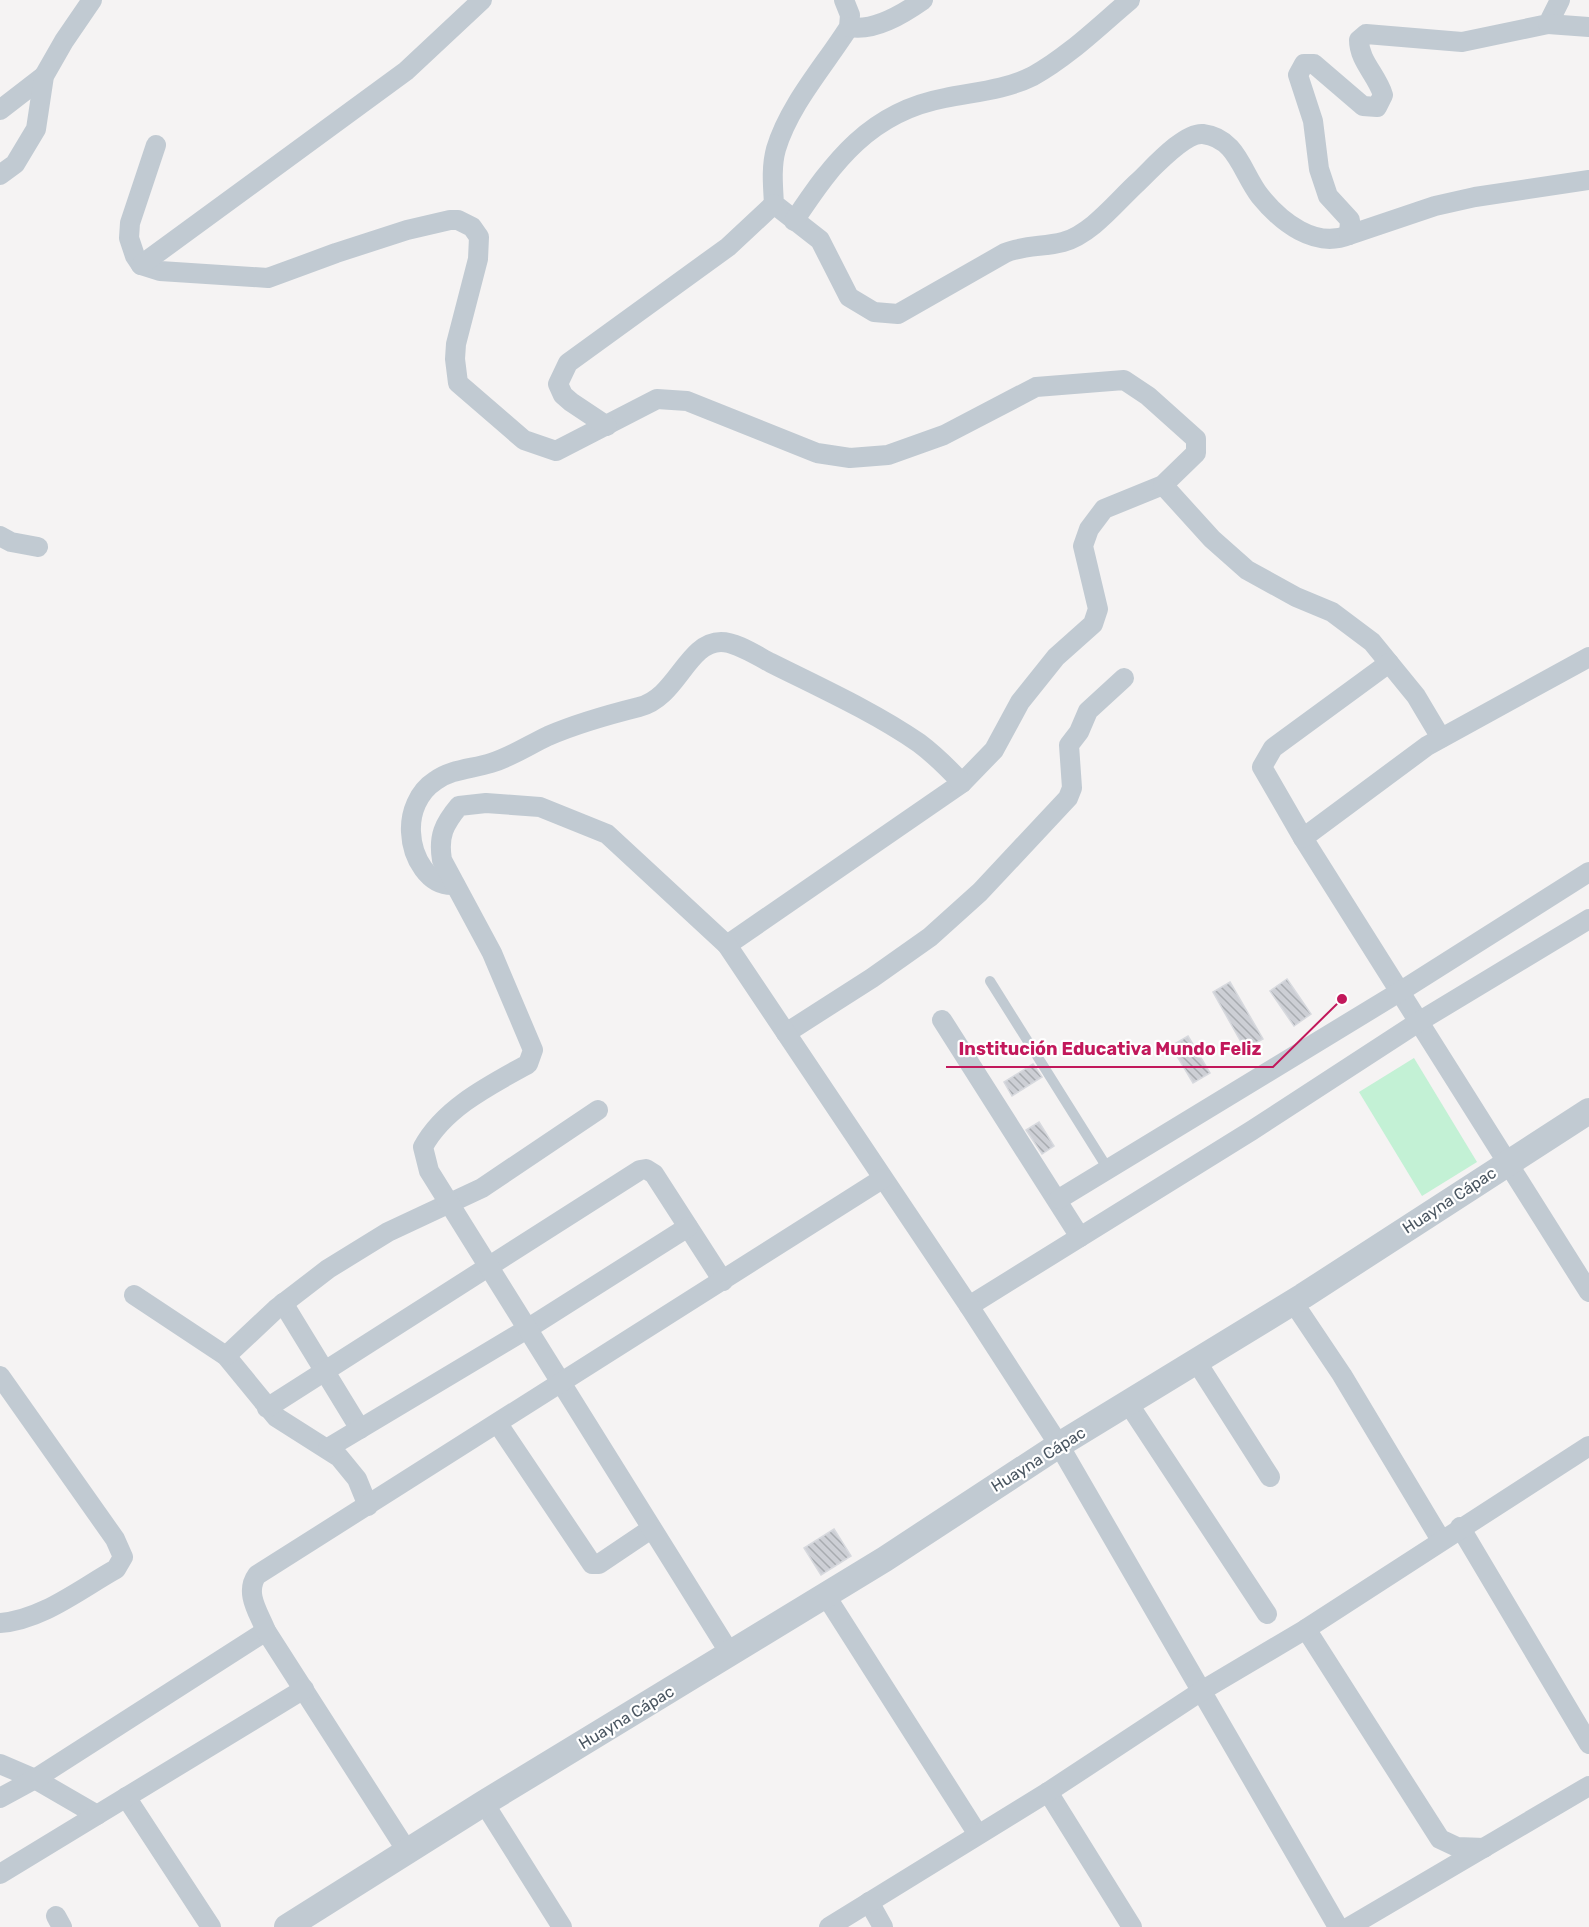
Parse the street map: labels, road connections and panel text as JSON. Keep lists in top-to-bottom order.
{
  "streets": {
    "street": ["Huayna Cápac"]
  },
  "places": ["Institución Educativa Mundo Feliz"]
}
